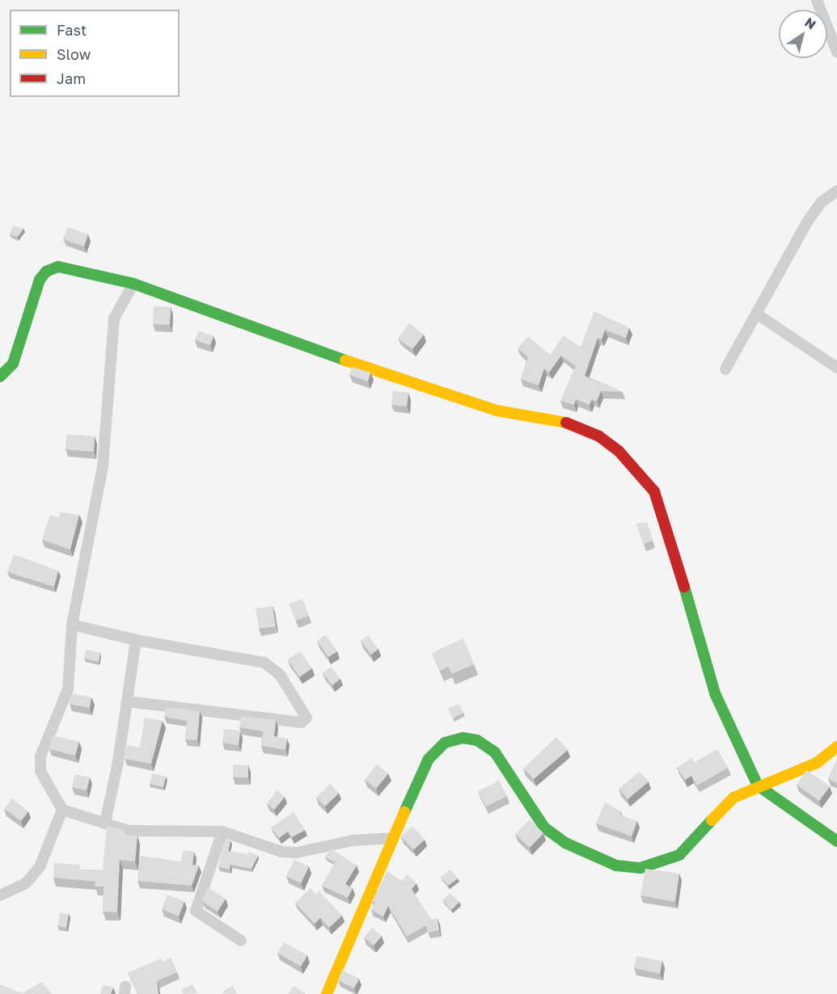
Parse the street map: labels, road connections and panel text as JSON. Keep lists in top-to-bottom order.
{
  "legend": ["Fast", "Slow", "Jam"],
  "north": "top right"
}
